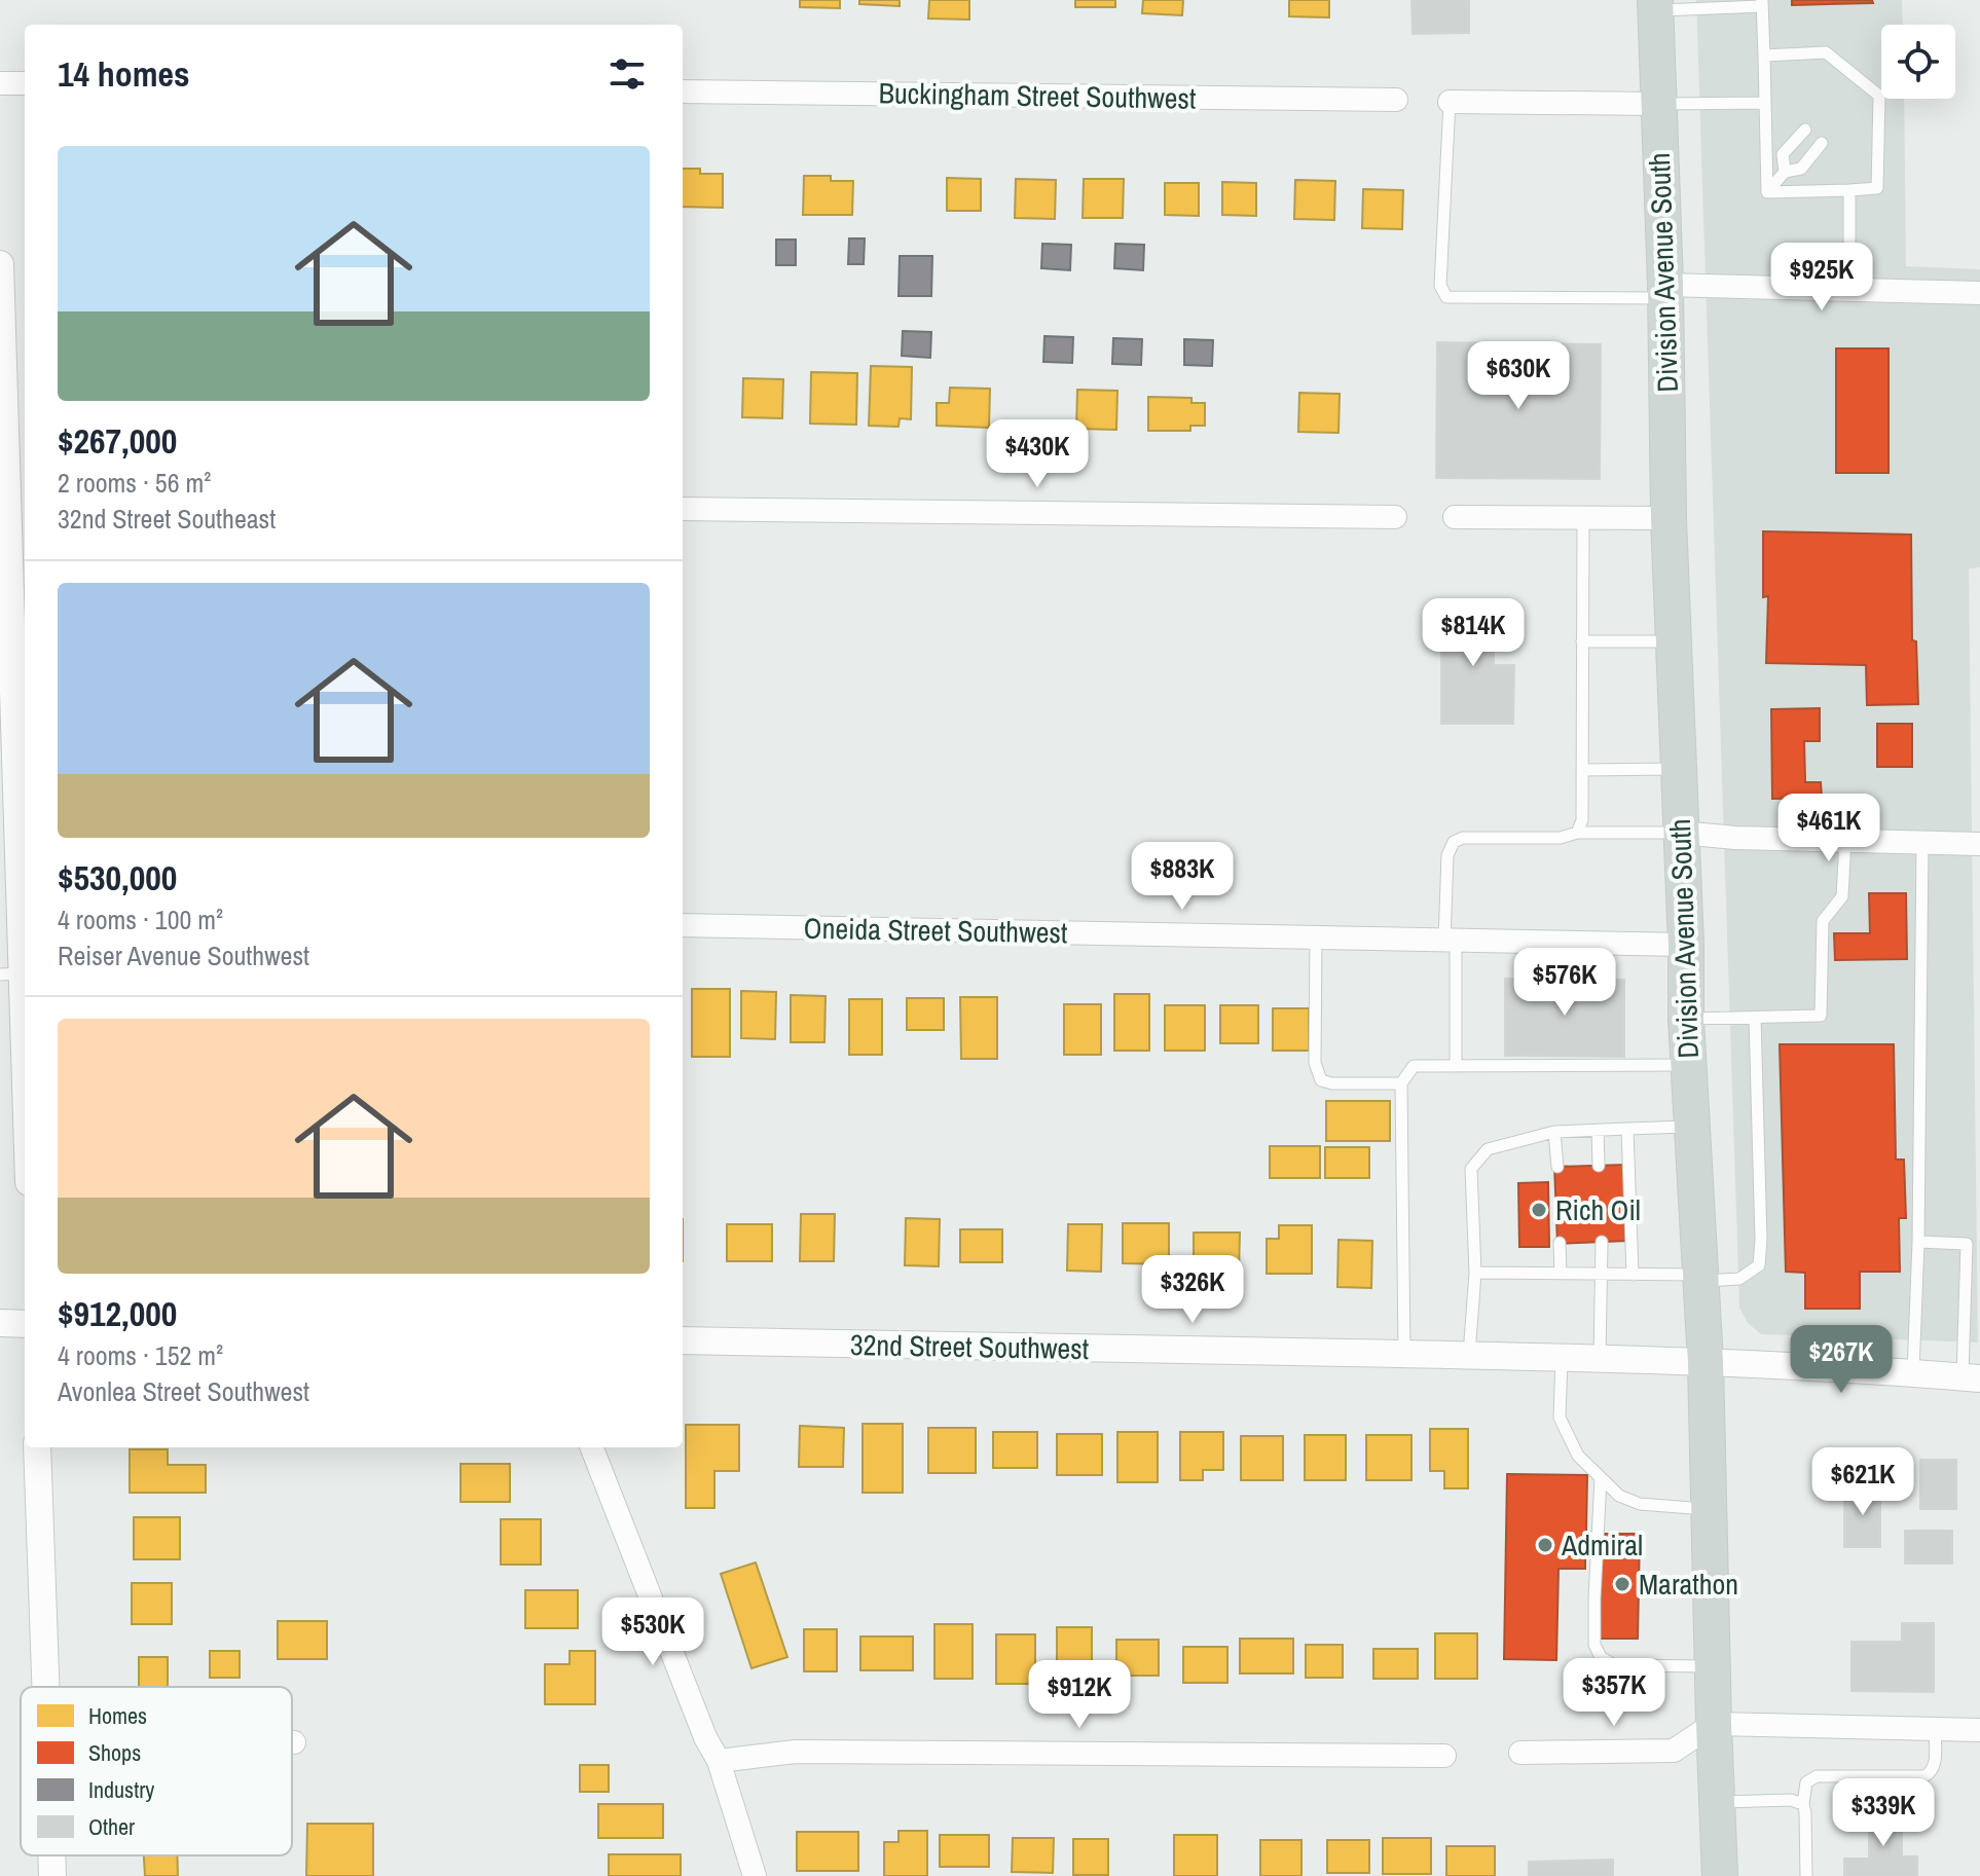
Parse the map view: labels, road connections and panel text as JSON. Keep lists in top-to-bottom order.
{
  "streets": {
    "main road": ["Division Avenue South"],
    "street": ["Buckingham Street Southwest", "Oneida Street Southwest", "32nd Street Southwest"]
  },
  "crossings": [
    ["Division Avenue South", "Oneida Street Southwest"],
    ["Division Avenue South", "32nd Street Southwest"]
  ],
  "places": ["Rich Oil", "Admiral", "Marathon"],
  "legend": [
    "Homes",
    "Shops",
    "Industry",
    "Other"
  ],
  "page": {
    "heading": "14 homes",
    "list": [
      {
        "name": "$267,000",
        "note": "2 rooms · 56 m² · 32nd Street Southeast"
      },
      {
        "name": "$530,000",
        "note": "4 rooms · 100 m² · Reiser Avenue Southwest"
      },
      {
        "name": "$912,000",
        "note": "4 rooms · 152 m² · Avonlea Street Southwest"
      }
    ],
    "price": [
      "$925K",
      "$630K",
      "$430K",
      "$814K",
      "$461K",
      "$883K",
      "$576K",
      "$326K",
      "$267K",
      "$621K",
      "$530K",
      "$357K",
      "$912K",
      "$339K"
    ]
  }
}
